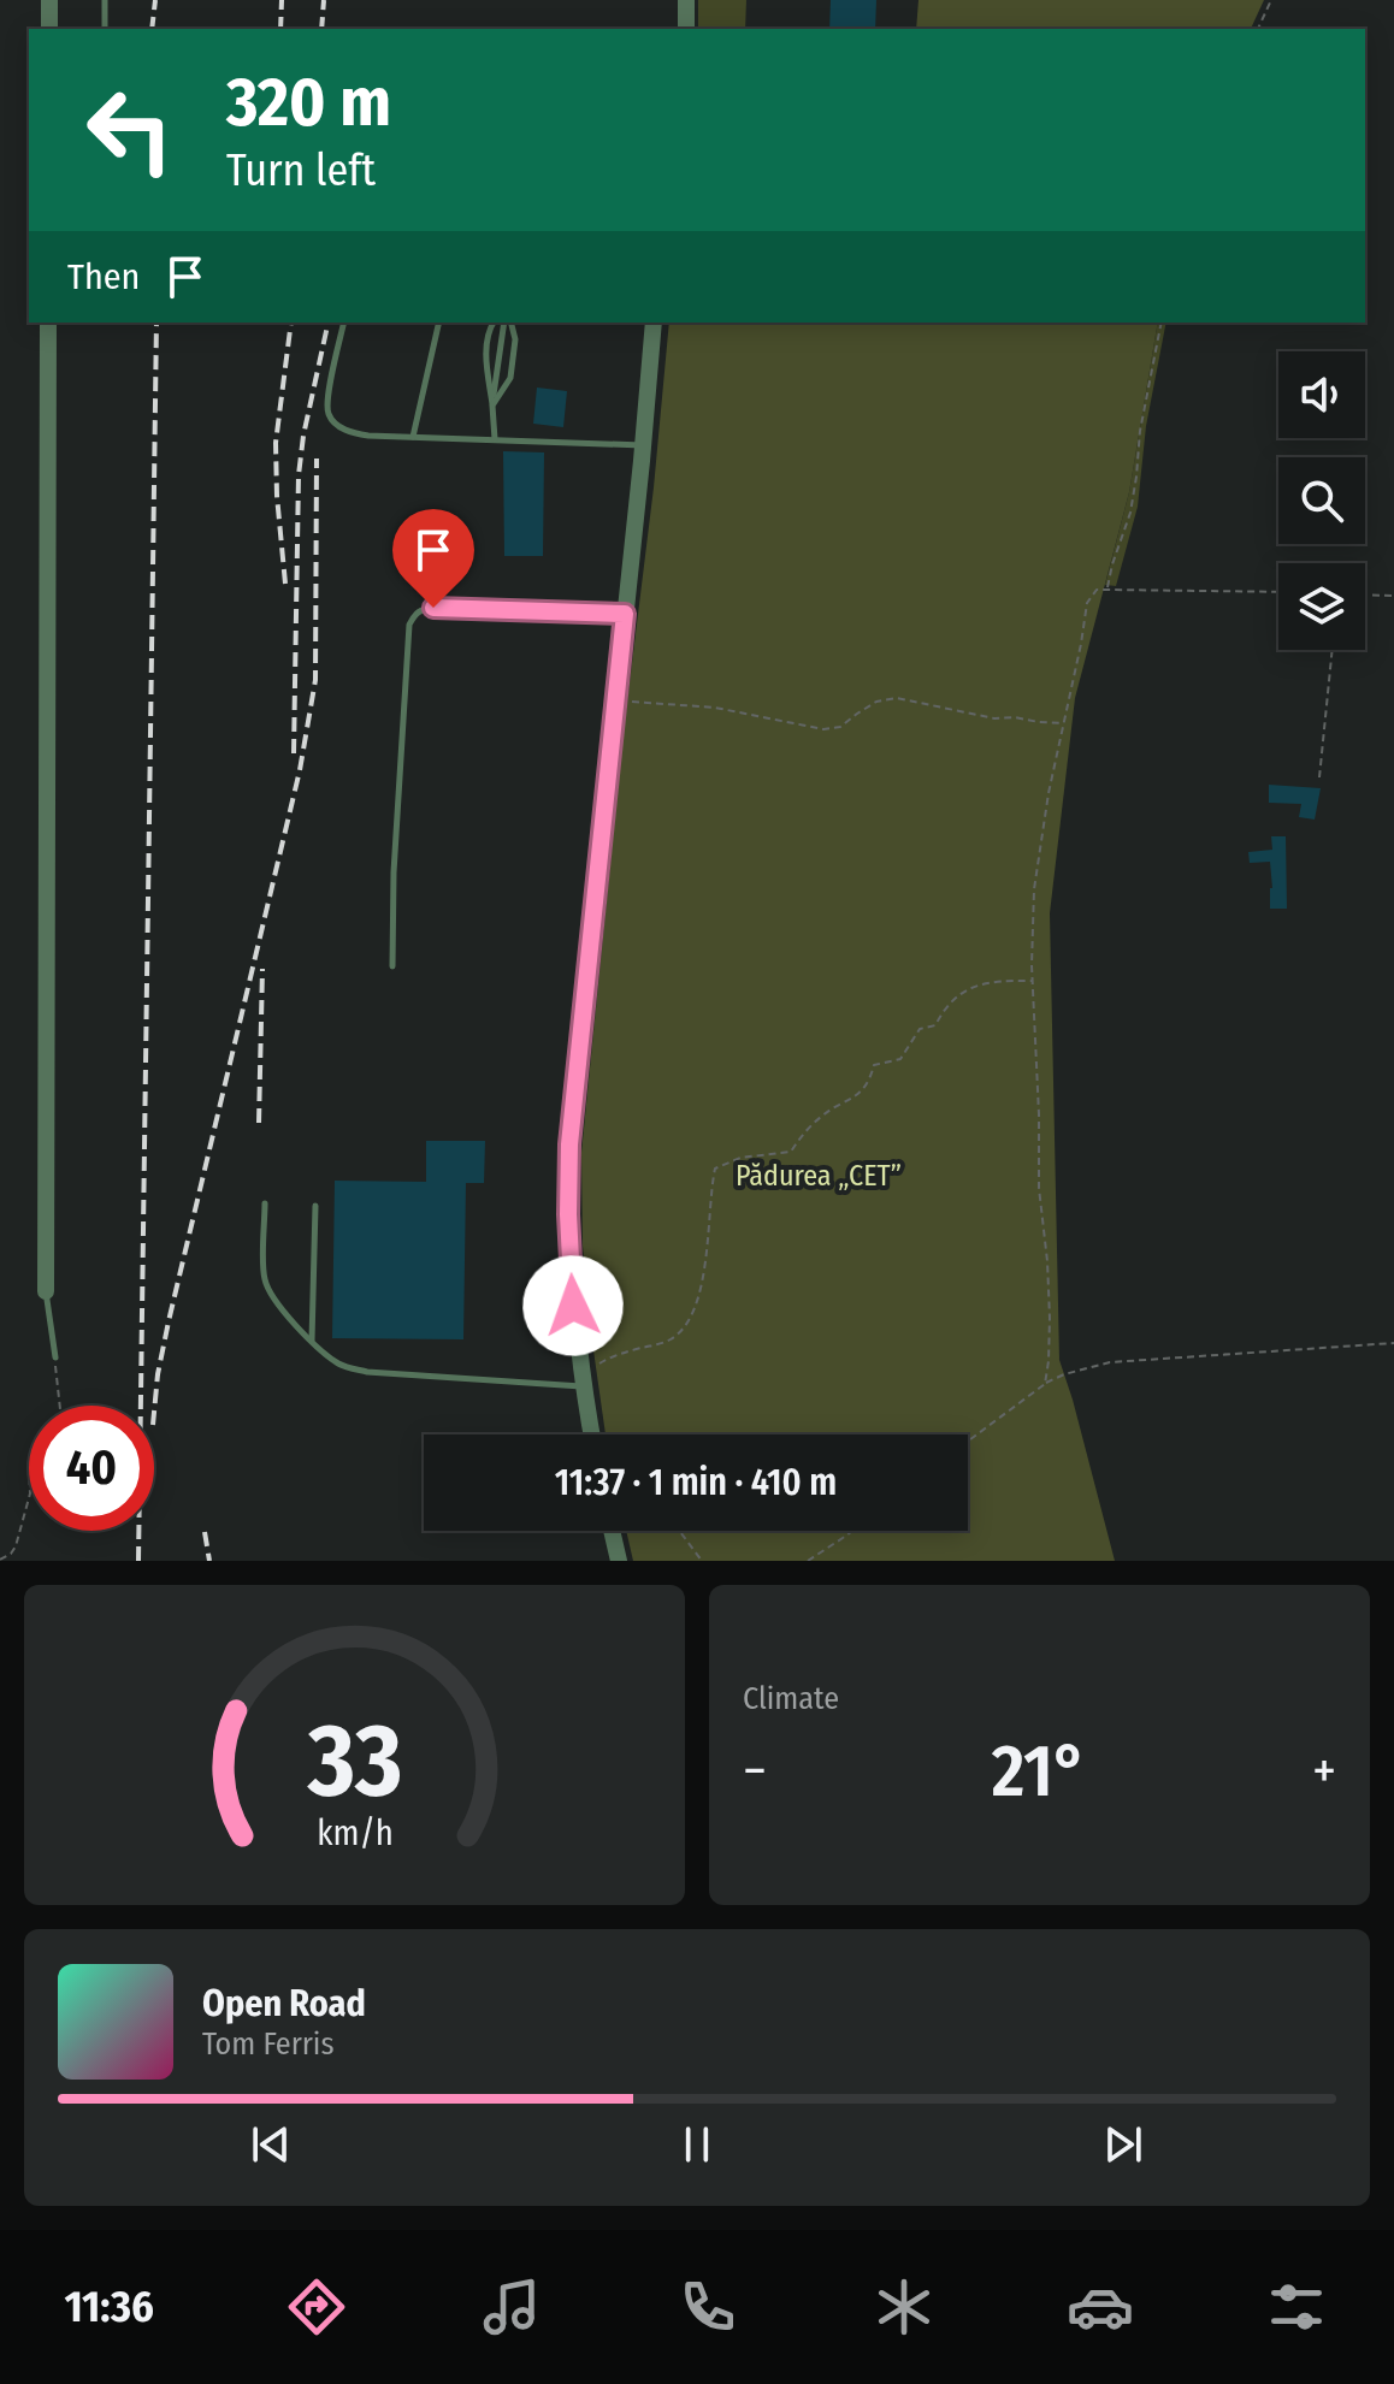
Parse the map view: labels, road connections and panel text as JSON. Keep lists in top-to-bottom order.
{
  "parks": ["Pădurea „CET”"],
  "page": {
    "turn": ["320 m", "Turn left"],
    "then": "Then",
    "limit": "40",
    "trip": "11:37 · 1 min · 410 m",
    "tile": "Climate",
    "heat": ["−", "21°", "+"],
    "song": ["Open Road", "Tom Ferris"],
    "tabs": "11:36",
    "gauge": ["33", "km/h"]
  }
}
